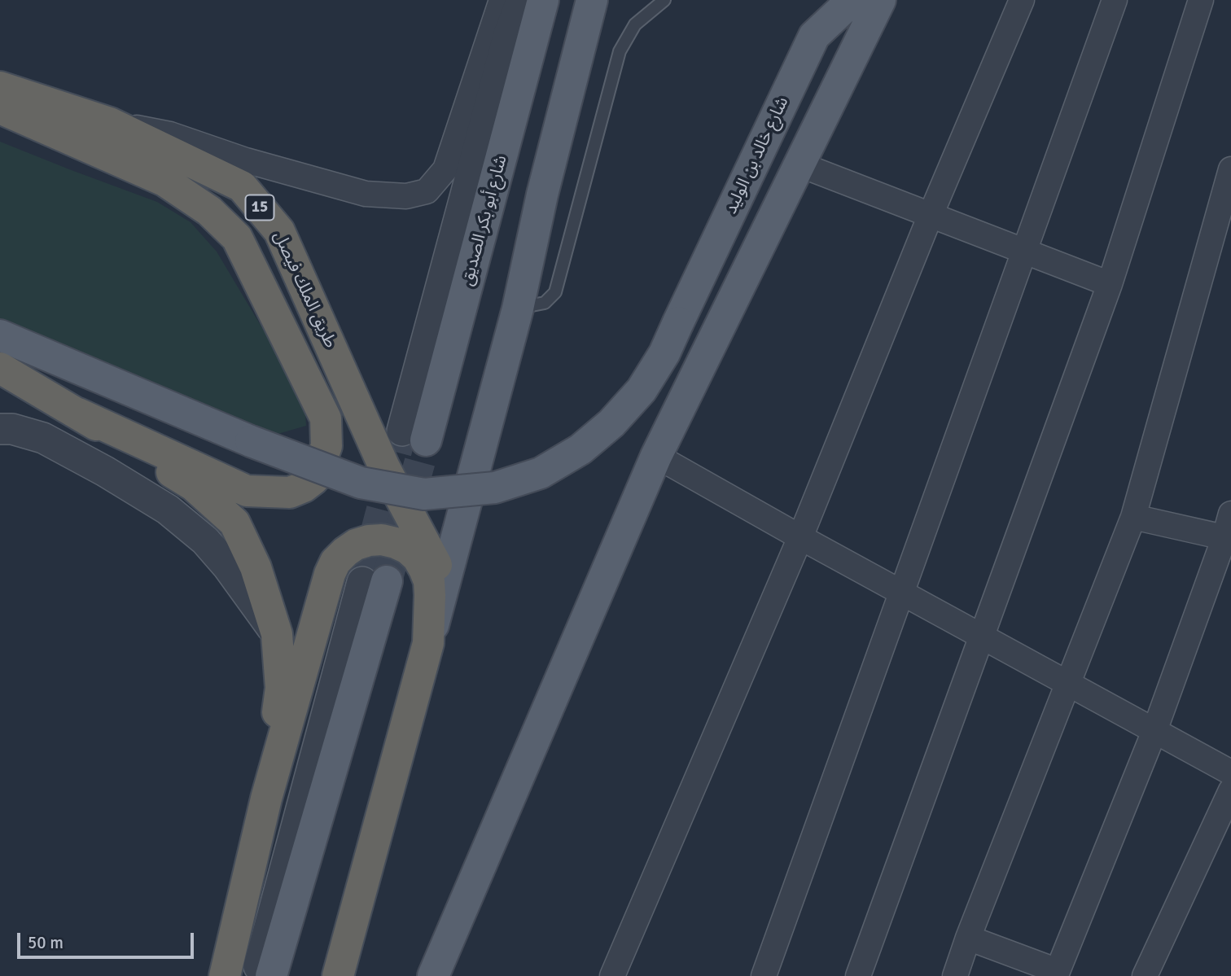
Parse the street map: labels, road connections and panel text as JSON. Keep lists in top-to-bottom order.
{
  "streets": {
    "highway": ["15", "طريق الملك فيصل"],
    "main road": ["شارع خالد بن الوليد", "شارع أبو بكر الصديق"]
  },
  "scale_bar": "50 m"
}
